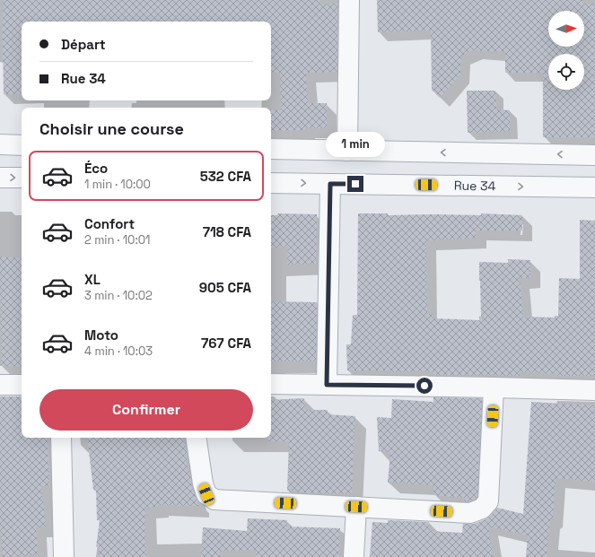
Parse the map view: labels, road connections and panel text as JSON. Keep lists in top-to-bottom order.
{
  "streets": {
    "street": ["Rue 34"]
  },
  "north": "right",
  "page": {
    "banner": ["Départ", "Rue 34"],
    "heading": "Choisir une course",
    "bubble": "1 min",
    "list": [
      {
        "name": "Éco",
        "note": "1 min · 10:00",
        "value": "532 CFA"
      },
      {
        "name": "Confort",
        "note": "2 min · 10:01",
        "value": "718 CFA"
      },
      {
        "name": "XL",
        "note": "3 min · 10:02",
        "value": "905 CFA"
      },
      {
        "name": "Moto",
        "note": "4 min · 10:03",
        "value": "767 CFA"
      }
    ],
    "buttons": "Confirmer"
  }
}
